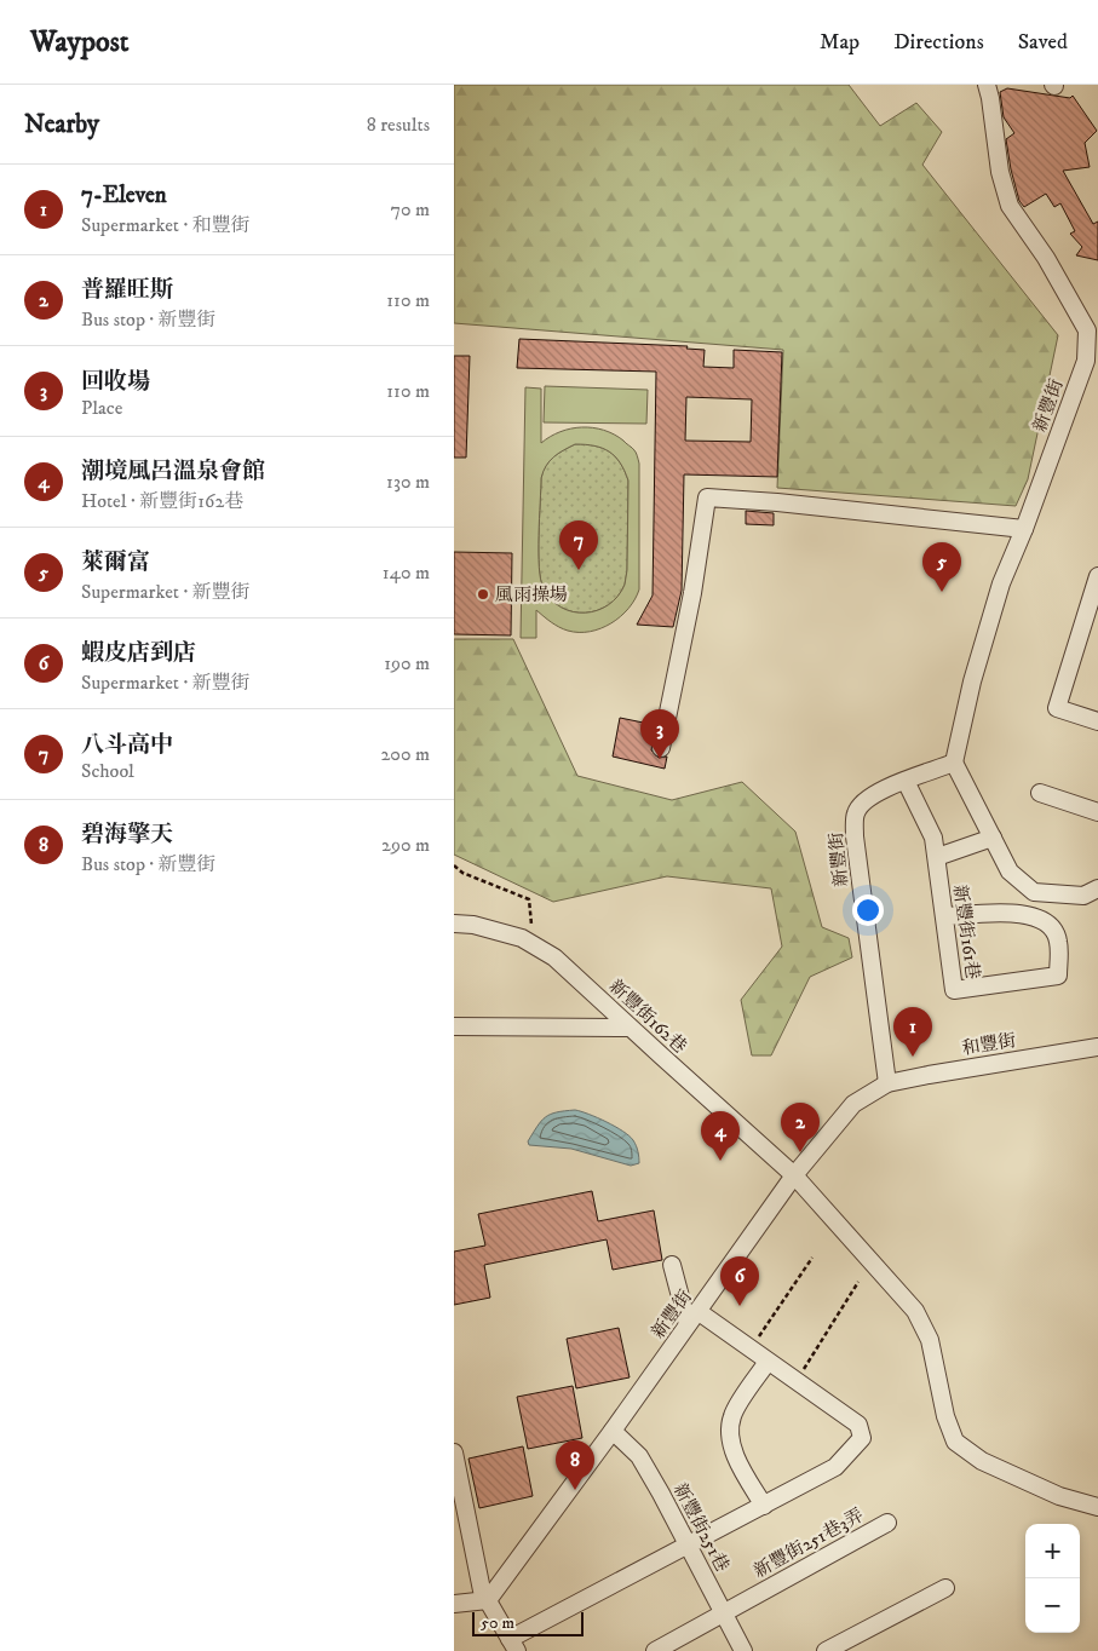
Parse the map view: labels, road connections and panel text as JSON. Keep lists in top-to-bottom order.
{
  "streets": {
    "street": [
      "新豐街",
      "新豐街161巷",
      "新豐街162巷",
      "和豐街",
      "新豐街251巷",
      "新豐街251巷3弄"
    ]
  },
  "crossings": [
    ["新豐街", "新豐街161巷"],
    ["新豐街", "新豐街162巷"],
    ["新豐街", "和豐街"],
    ["新豐街", "新豐街251巷"],
    ["新豐街251巷", "新豐街251巷3弄"]
  ],
  "places": ["風雨操場"],
  "scale_bar": "50 m",
  "page": {
    "header": "Waypost",
    "nav": ["Map", "Directions", "Saved"],
    "heading": ["Nearby", "8 results"],
    "list": [
      {
        "mark": "1",
        "name": "7-Eleven",
        "note": "Supermarket · 和豐街",
        "value": "70 m"
      },
      {
        "mark": "2",
        "name": "普羅旺斯",
        "note": "Bus stop · 新豐街",
        "value": "110 m"
      },
      {
        "mark": "3",
        "name": "回收場",
        "note": "Place",
        "value": "110 m"
      },
      {
        "mark": "4",
        "name": "潮境風呂溫泉會館",
        "note": "Hotel · 新豐街162巷",
        "value": "130 m"
      },
      {
        "mark": "5",
        "name": "萊爾富",
        "note": "Supermarket · 新豐街",
        "value": "140 m"
      },
      {
        "mark": "6",
        "name": "蝦皮店到店",
        "note": "Supermarket · 新豐街",
        "value": "190 m"
      },
      {
        "mark": "7",
        "name": "八斗高中",
        "note": "School",
        "value": "200 m"
      },
      {
        "mark": "8",
        "name": "碧海擎天",
        "note": "Bus stop · 新豐街",
        "value": "290 m"
      }
    ],
    "pins": [
      "7",
      "5",
      "3",
      "1",
      "2",
      "4",
      "6",
      "8"
    ],
    "map_buttons": ["+", "−"],
    "scale": "50 m"
  }
}
